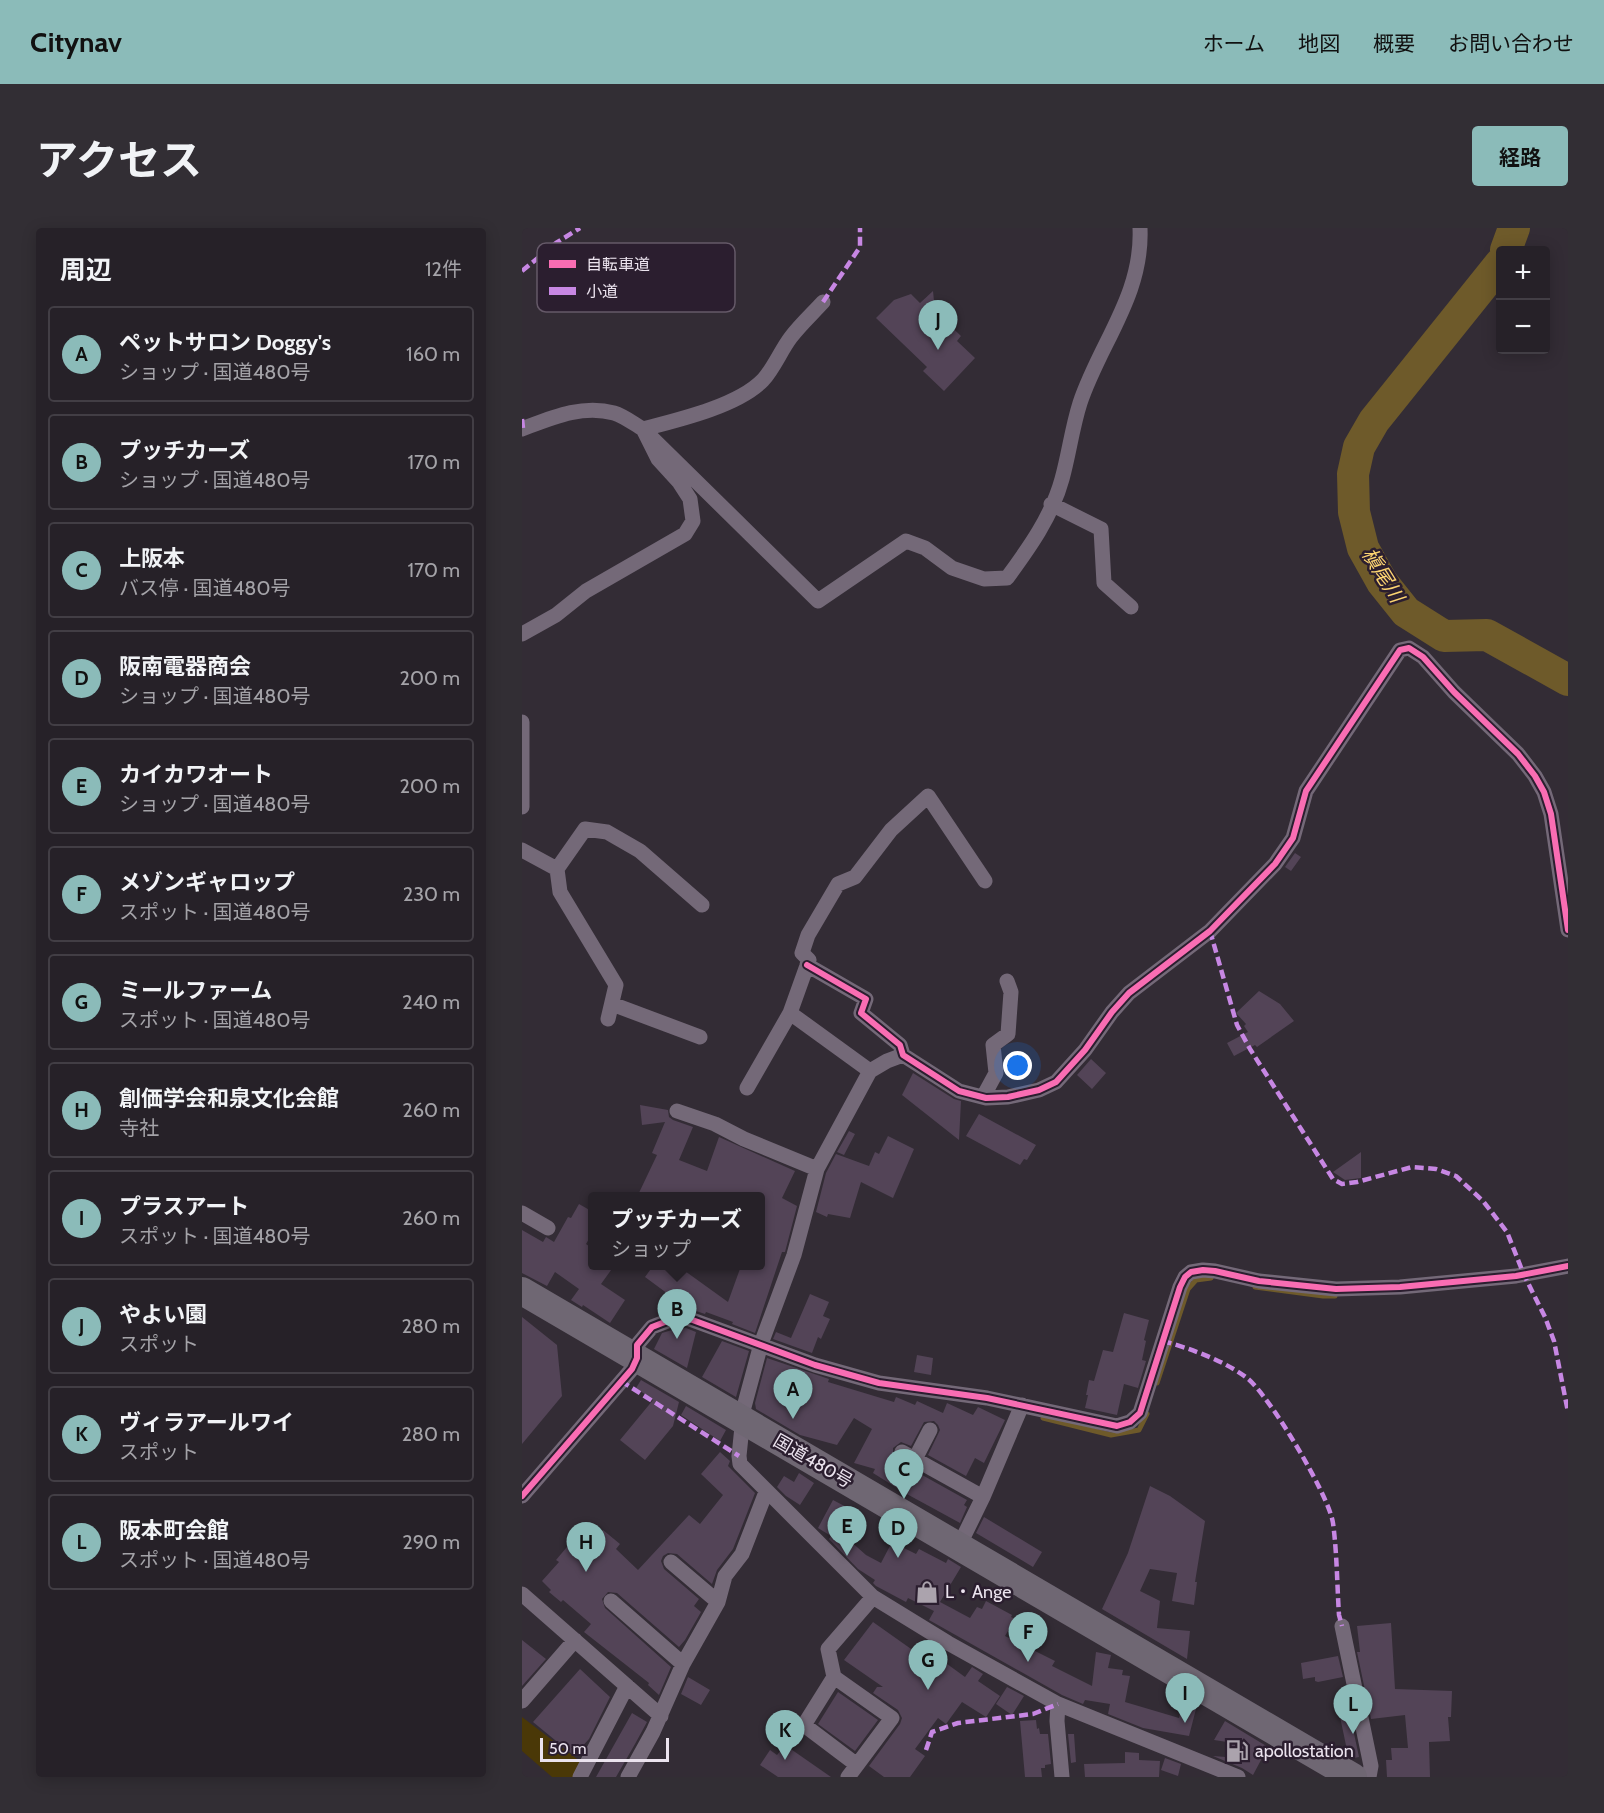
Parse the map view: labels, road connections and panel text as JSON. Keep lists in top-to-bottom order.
{
  "streets": {
    "highway": ["国道480号"]
  },
  "water": ["槇尾川"],
  "places": {
    "shop": ["L・Ange"],
    "fuel station": ["apollostation"]
  },
  "legend": ["自転車道", "小道"],
  "scale_bar": "50 m",
  "page": {
    "header": "Citynav",
    "nav": [
      "ホーム",
      "地図",
      "概要",
      "お問い合わせ"
    ],
    "title": "アクセス",
    "buttons": "経路",
    "heading": ["周辺", "12件"],
    "map_buttons": ["+", "−"],
    "pins": [
      "J",
      "B",
      "A",
      "C",
      "E",
      "D",
      "H",
      "F",
      "G",
      "I",
      "L",
      "K"
    ],
    "list": [
      {
        "mark": "A",
        "name": "ペットサロン Doggy's",
        "note": "ショップ · 国道480号",
        "value": "160 m"
      },
      {
        "mark": "B",
        "name": "プッチカーズ",
        "note": "ショップ · 国道480号",
        "value": "170 m"
      },
      {
        "mark": "C",
        "name": "上阪本",
        "note": "バス停 · 国道480号",
        "value": "170 m"
      },
      {
        "mark": "D",
        "name": "阪南電器商会",
        "note": "ショップ · 国道480号",
        "value": "200 m"
      },
      {
        "mark": "E",
        "name": "カイカワオート",
        "note": "ショップ · 国道480号",
        "value": "200 m"
      },
      {
        "mark": "F",
        "name": "メゾンギャロップ",
        "note": "スポット · 国道480号",
        "value": "230 m"
      },
      {
        "mark": "G",
        "name": "ミールファーム",
        "note": "スポット · 国道480号",
        "value": "240 m"
      },
      {
        "mark": "H",
        "name": "創価学会和泉文化会館",
        "note": "寺社",
        "value": "260 m"
      },
      {
        "mark": "I",
        "name": "プラスアート",
        "note": "スポット · 国道480号",
        "value": "260 m"
      },
      {
        "mark": "J",
        "name": "やよい園",
        "note": "スポット",
        "value": "280 m"
      },
      {
        "mark": "K",
        "name": "ヴィラアールワイ",
        "note": "スポット",
        "value": "280 m"
      },
      {
        "mark": "L",
        "name": "阪本町会館",
        "note": "スポット · 国道480号",
        "value": "290 m"
      }
    ],
    "popup": ["プッチカーズ", "ショップ"],
    "scale": "50 m"
  }
}
